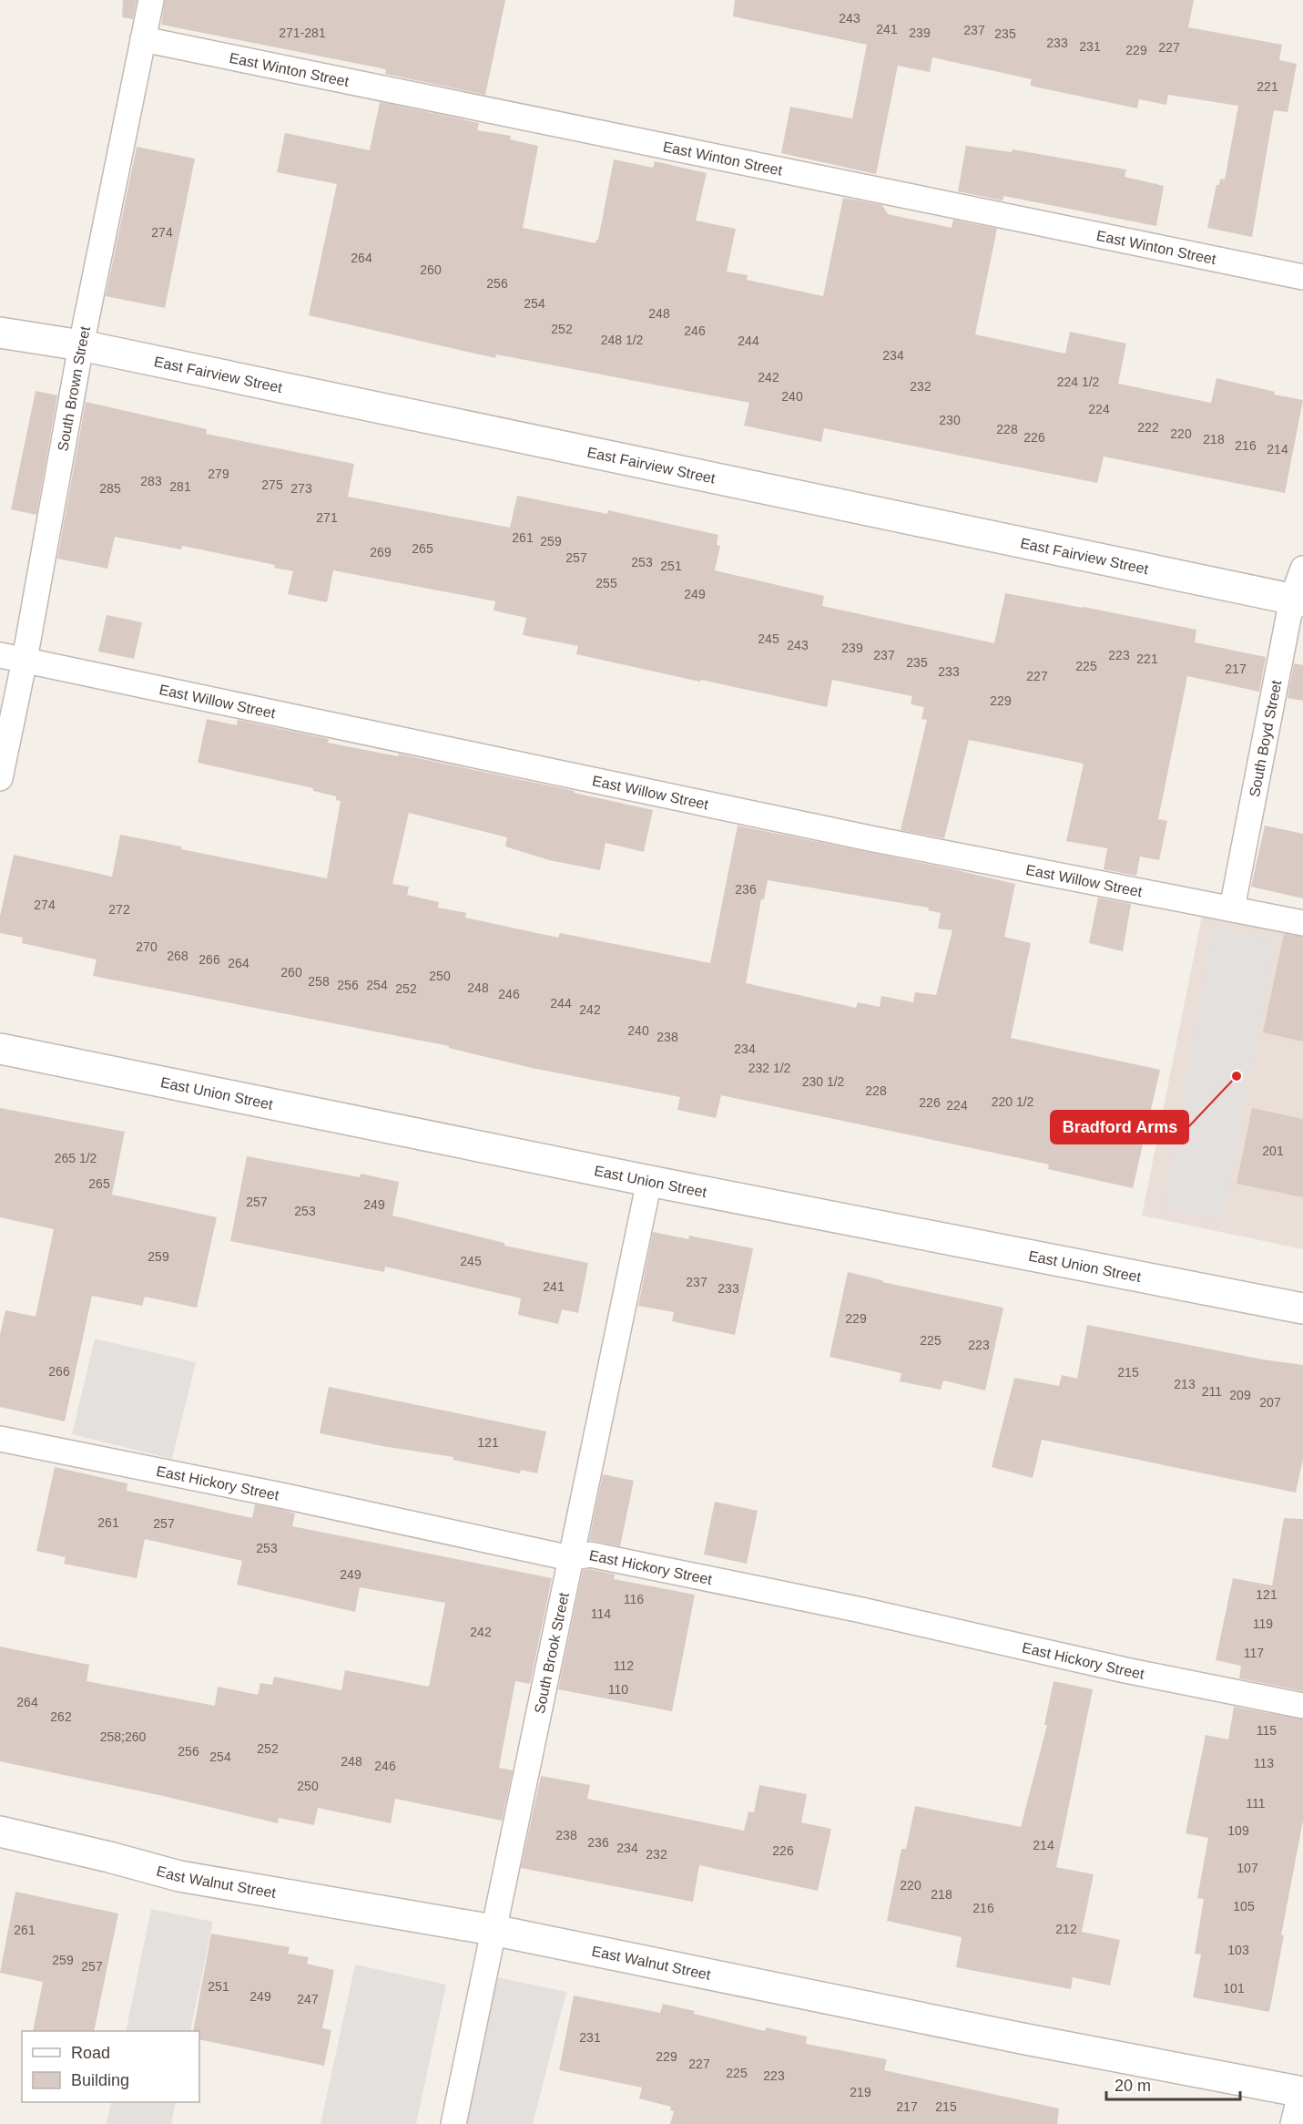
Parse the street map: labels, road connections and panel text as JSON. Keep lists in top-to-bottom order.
{
  "streets": {
    "street": ["East Fairview Street", "East Union Street", "East Walnut Street"],
    "lane": [
      "East Winton Street",
      "South Brown Street",
      "East Willow Street",
      "South Boyd Street",
      "East Hickory Street",
      "South Brook Street"
    ]
  },
  "crossings": [
    ["East Winton Street", "South Brown Street"],
    ["East Fairview Street", "South Brown Street"],
    ["East Fairview Street", "South Boyd Street"],
    ["South Brown Street", "East Willow Street"],
    ["East Willow Street", "South Boyd Street"],
    ["East Union Street", "South Brook Street"],
    ["East Hickory Street", "South Brook Street"],
    ["South Brook Street", "East Walnut Street"]
  ],
  "places": ["Bradford Arms"],
  "house_numbers": [
    "243",
    "241",
    "237",
    "271-281",
    "239",
    "235",
    "233",
    "231",
    "227",
    "229",
    "221",
    "274",
    "264",
    "260",
    "256",
    "254",
    "248",
    "252",
    "246",
    "248 1/2",
    "244",
    "234",
    "242",
    "224 1/2",
    "232",
    "240",
    "224",
    "230",
    "222",
    "228",
    "220",
    "226",
    "218",
    "216",
    "214",
    "279",
    "283",
    "275",
    "281",
    "285",
    "273",
    "271",
    "261",
    "259",
    "265",
    "269",
    "257",
    "253",
    "251",
    "255",
    "249",
    "245",
    "243",
    "239",
    "237",
    "223",
    "221",
    "235",
    "225",
    "217",
    "233",
    "227",
    "229",
    "236",
    "274",
    "272",
    "270",
    "268",
    "266",
    "264",
    "260",
    "250",
    "258",
    "256",
    "254",
    "248",
    "252",
    "246",
    "244",
    "242",
    "240",
    "238",
    "234",
    "232 1/2",
    "230 1/2",
    "228",
    "220 1/2",
    "226",
    "224",
    "201",
    "265 1/2",
    "265",
    "257",
    "249",
    "253",
    "259",
    "245",
    "237",
    "241",
    "233",
    "229",
    "225",
    "223",
    "266",
    "215",
    "213",
    "211",
    "209",
    "207",
    "121",
    "261",
    "257",
    "253",
    "249",
    "121",
    "116",
    "114",
    "119",
    "242",
    "117",
    "112",
    "110",
    "264",
    "262",
    "115",
    "258;260",
    "252",
    "256",
    "254",
    "248",
    "113",
    "246",
    "250",
    "111",
    "109",
    "238",
    "236",
    "214",
    "234",
    "226",
    "232",
    "107",
    "220",
    "218",
    "105",
    "216",
    "212",
    "261",
    "103",
    "259",
    "257",
    "251",
    "101",
    "249",
    "247",
    "231",
    "229",
    "227",
    "225",
    "223",
    "219",
    "217",
    "215"
  ],
  "legend": ["Road", "Building"],
  "scale_bar": "20 m"
}
